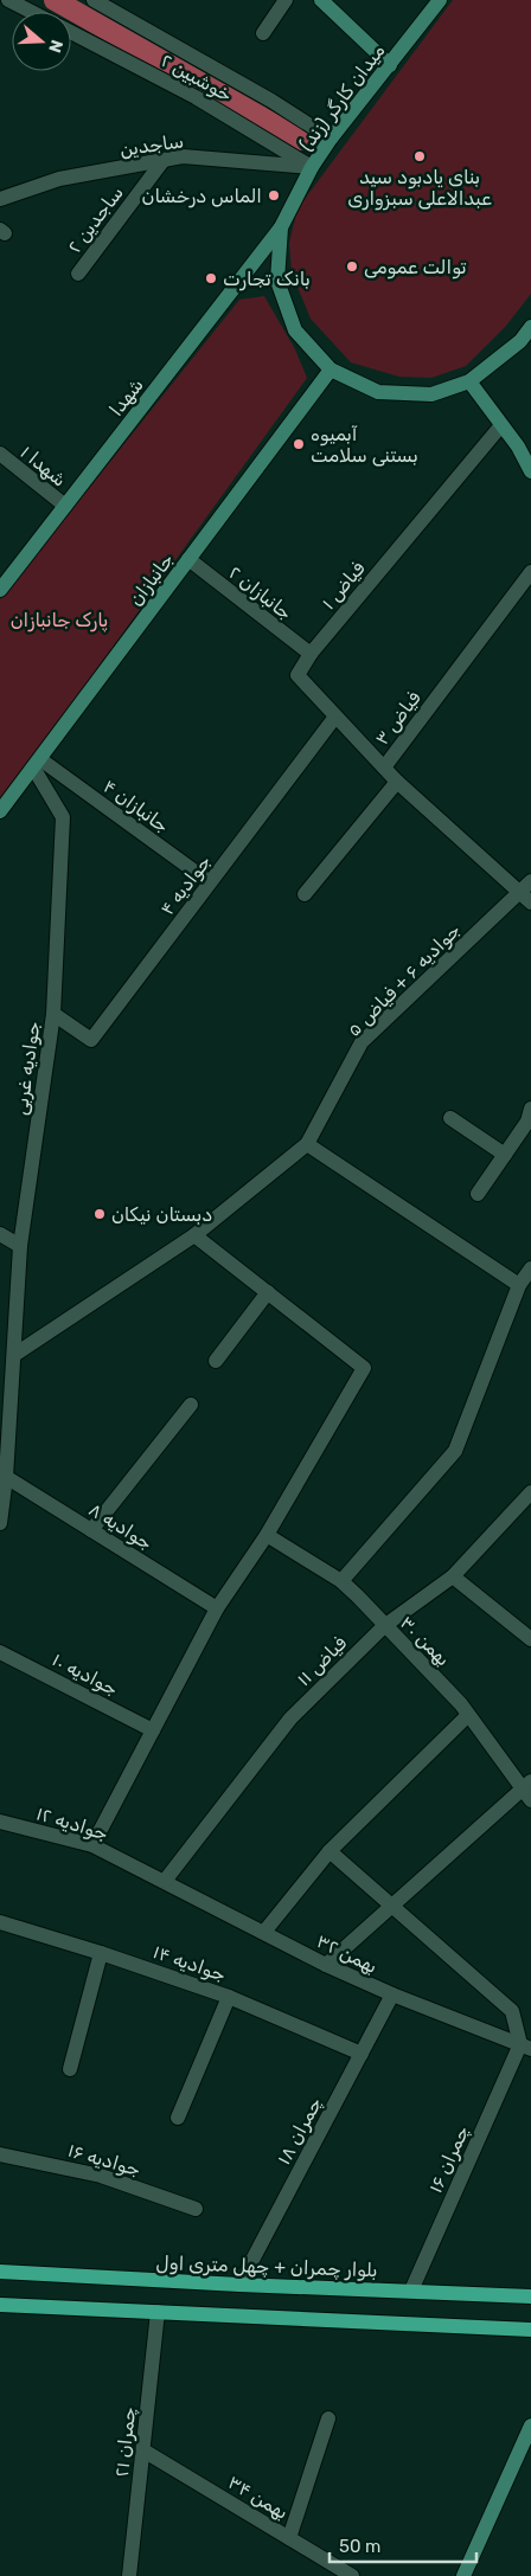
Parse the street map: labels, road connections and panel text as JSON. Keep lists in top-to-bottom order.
{
  "streets": {
    "main road": [
      "میدان کارگر (زند)",
      "شهدا",
      "جانبازان",
      "بلوار چمران + چهل متری اول"
    ],
    "street": [
      "خوشبین ۲",
      "ساجدین",
      "ساجدین ۲",
      "شهدا ۱",
      "فیاض ۱",
      "جانبازان ۲",
      "فیاض ۳",
      "جانبازان ۴",
      "جوادیه ۴",
      "جوادیه ۶ + فیاض ۵",
      "جوادیه غربی",
      "جوادیه ۸",
      "بهمن ۳۰",
      "فیاض ۱۱",
      "جوادیه ۱۰",
      "جوادیه ۱۲",
      "بهمن ۳۲",
      "جوادیه ۱۴",
      "چمران ۱۸",
      "جوادیه ۱۶",
      "چمران ۱۶",
      "چمران ۲۱",
      "بهمن ۳۴"
    ]
  },
  "crossings": [
    ["خوشبین ۲", "میدان کارگر (زند)"],
    ["خوشبین ۲", "ساجدین"],
    ["میدان کارگر (زند)", "ساجدین"],
    ["میدان کارگر (زند)", "شهدا"],
    ["میدان کارگر (زند)", "جانبازان"],
    ["ساجدین", "ساجدین ۲"],
    ["شهدا", "شهدا ۱"],
    ["جانبازان", "جانبازان ۲"],
    ["جانبازان", "جانبازان ۴"],
    ["جانبازان", "جوادیه غربی"],
    ["فیاض ۱", "جانبازان ۲"],
    ["فیاض ۱", "فیاض ۳"],
    ["فیاض ۱", "جوادیه ۴"],
    ["فیاض ۳", "جوادیه ۶ + فیاض ۵"],
    ["جانبازان ۴", "جوادیه ۴"],
    ["جانبازان ۴", "جوادیه غربی"],
    ["جوادیه ۴", "جوادیه غربی"],
    ["جوادیه ۶ + فیاض ۵", "جوادیه غربی"],
    ["جوادیه غربی", "جوادیه ۸"],
    ["بهمن ۳۰", "فیاض ۱۱"],
    ["فیاض ۱۱", "جوادیه ۱۲"],
    ["فیاض ۱۱", "بهمن ۳۲"],
    ["جوادیه ۱۲", "بهمن ۳۲"],
    ["بهمن ۳۲", "چمران ۱۸"],
    ["بهمن ۳۲", "چمران ۱۶"],
    ["جوادیه ۱۴", "چمران ۱۸"],
    ["چمران ۱۸", "بلوار چمران + چهل متری اول"],
    ["چمران ۱۶", "بلوار چمران + چهل متری اول"],
    ["چمران ۲۱", "بهمن ۳۴"]
  ],
  "parks": ["پارک جانبازان"],
  "places": [
    "بنای یادبود سید عبدالاعلی سبزواری",
    "الماس درخشان",
    "توالت عمومی",
    "بانک تجارت",
    "آبمیوه بستنی سلامت",
    "دبستان نیکان"
  ],
  "scale_bar": "50 m",
  "north": "right"
}
